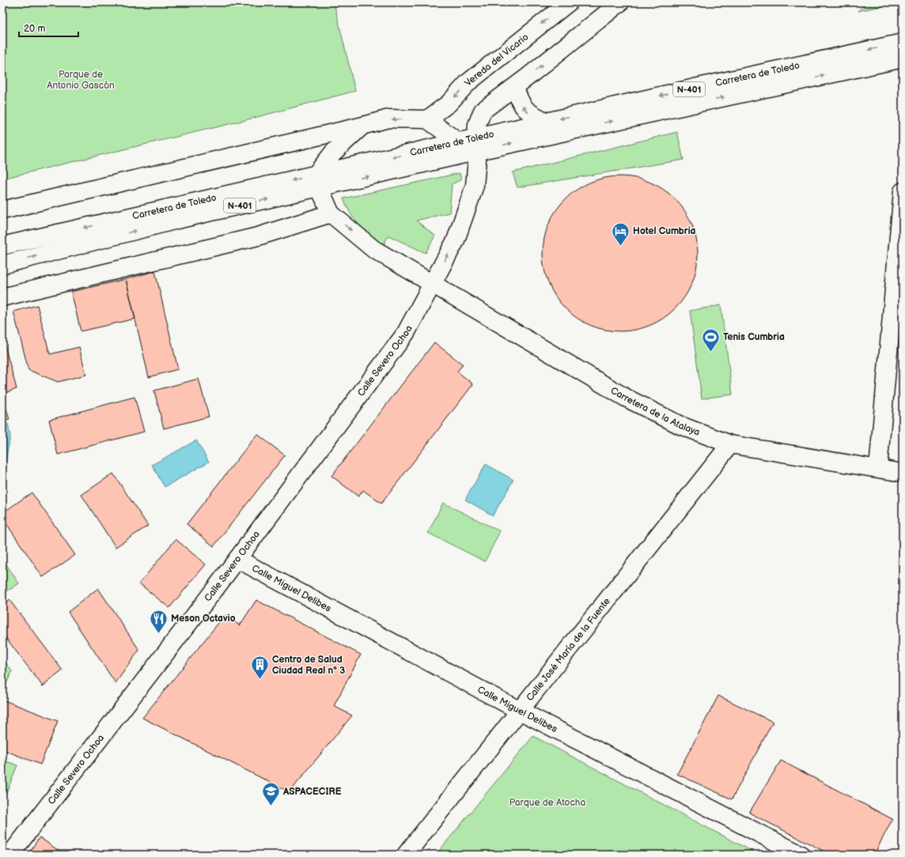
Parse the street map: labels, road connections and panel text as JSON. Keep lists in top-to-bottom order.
{
  "streets": {
    "main road": [
      "Vereda del Vicario",
      "Carretera de Toledo",
      "N-401",
      "Calle Severo Ochoa",
      "Carretera de la Atalaya",
      "Calle Miguel Delibes",
      "Calle José María de la Fuente"
    ]
  },
  "crossings": [
    ["Carretera de Toledo", "N-401"],
    ["Carretera de Toledo", "Calle Severo Ochoa"],
    ["N-401", "Calle Severo Ochoa"],
    ["Calle Severo Ochoa", "Carretera de la Atalaya"],
    ["Calle Severo Ochoa", "Calle Miguel Delibes"],
    ["Carretera de la Atalaya", "Calle José María de la Fuente"],
    ["Calle Miguel Delibes", "Calle José María de la Fuente"]
  ],
  "parks": ["Parque de Antonio Gascón", "Parque de Atocha"],
  "places": {
    "hotel": ["Hotel Cumbria"],
    "sports": ["Tenis Cumbria"],
    "restaurant": ["Meson Octavio"],
    "building": ["Centro de Salud Ciudad Real nº 3"],
    "school or university": ["ASPACECIRE"]
  },
  "scale_bar": "20 m"
}
